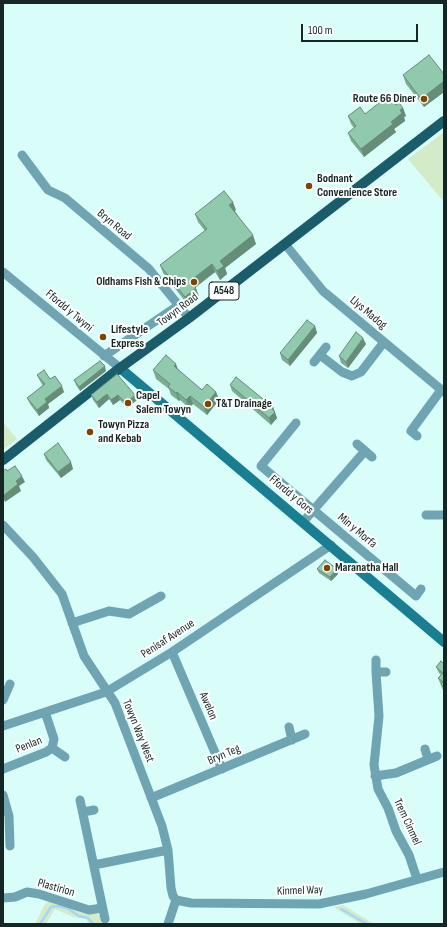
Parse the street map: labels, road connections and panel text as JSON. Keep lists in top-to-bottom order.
{
  "streets": {
    "main road": ["A548", "Towyn Road"],
    "street": [
      "Bryn Road",
      "Ffordd y Twyni",
      "Llys Madog",
      "Ffordd y Gors",
      "Min y Morfa",
      "Penisaf Avenue",
      "Awelon",
      "Towyn Way West",
      "Penlan",
      "Bryn Teg",
      "Trem Cinmel",
      "Plastirion",
      "Kinmel Way"
    ]
  },
  "crossings": [
    ["Bryn Road", "Towyn Road"],
    ["Towyn Road", "Ffordd y Twyni"],
    ["Towyn Road", "Llys Madog"],
    ["Towyn Road", "Ffordd y Gors"],
    ["Ffordd y Twyni", "Ffordd y Gors"],
    ["Ffordd y Gors", "Penisaf Avenue"],
    ["Penisaf Avenue", "Awelon"],
    ["Penisaf Avenue", "Towyn Way West"],
    ["Penisaf Avenue", "Penlan"],
    ["Awelon", "Bryn Teg"],
    ["Towyn Way West", "Bryn Teg"],
    ["Towyn Way West", "Kinmel Way"],
    ["Trem Cinmel", "Kinmel Way"]
  ],
  "places": [
    "Route 66 Diner",
    "Bodnant Convenience Store",
    "Oldhams Fish & Chips",
    "Lifestyle Express",
    "Capel Salem Towyn",
    "T&T Drainage",
    "Towyn Pizza and Kebab",
    "Maranatha Hall"
  ],
  "scale_bar": "100 m"
}
